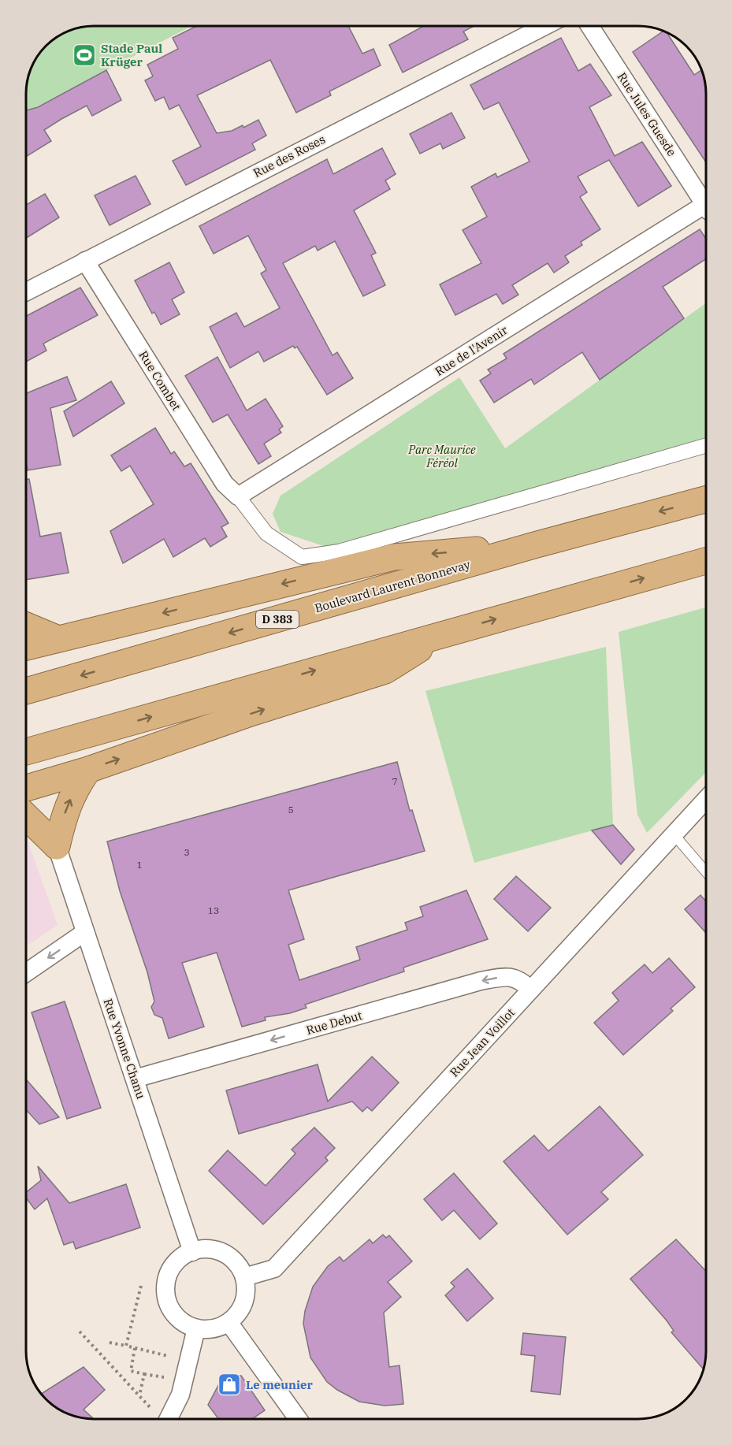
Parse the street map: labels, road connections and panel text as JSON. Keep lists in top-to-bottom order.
{
  "streets": {
    "highway": ["Boulevard Laurent Bonnevay", "D 383"],
    "street": [
      "Rue Jules Guesde",
      "Rue des Roses",
      "Rue de l'Avenir",
      "Rue Combet",
      "Rue Debut",
      "Rue Jean Voillot",
      "Rue Yvonne Chanu"
    ]
  },
  "crossings": [
    ["Rue des Roses", "Rue Combet"],
    ["Rue de l'Avenir", "Rue Combet"],
    ["Rue Debut", "Rue Jean Voillot"],
    ["Rue Debut", "Rue Yvonne Chanu"],
    ["Rue Jean Voillot", "Rue Yvonne Chanu"]
  ],
  "one_way": ["Rue Debut"],
  "parks": ["Parc Maurice Féréol"],
  "places": {
    "sports": ["Stade Paul Krüger"],
    "shop": ["Le meunier"]
  },
  "house_numbers": [
    "7",
    "5",
    "3",
    "1",
    "13"
  ]
}
